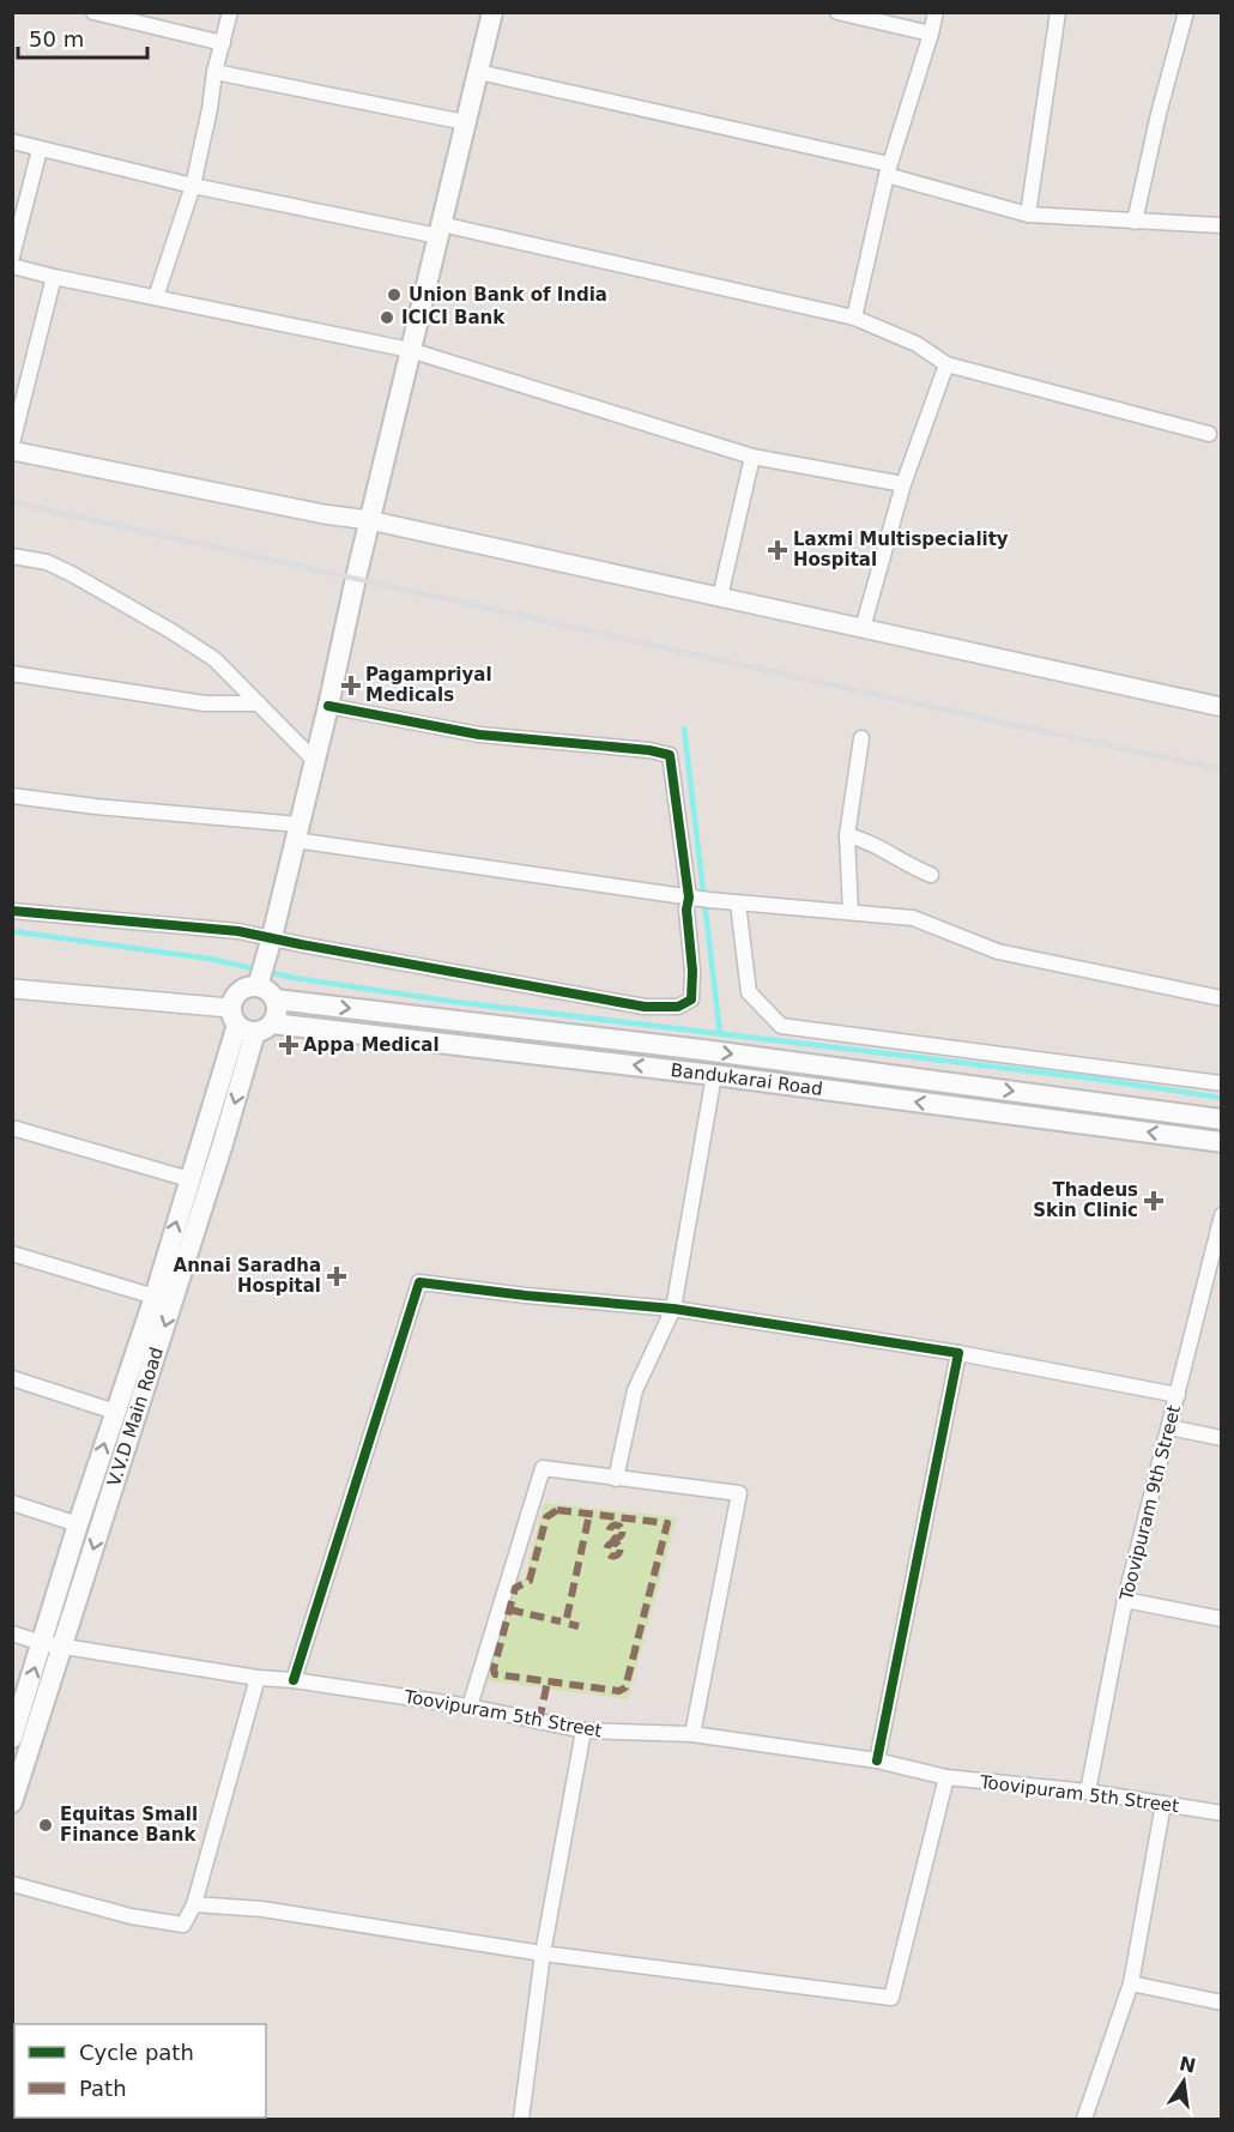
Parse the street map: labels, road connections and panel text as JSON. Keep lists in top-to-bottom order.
{
  "streets": {
    "main road": ["Bandukarai Road", "V.V.D Main Road"],
    "street": ["Toovipuram 9th Street", "Toovipuram 5th Street"]
  },
  "crossings": [
    ["Bandukarai Road", "V.V.D Main Road"],
    ["V.V.D Main Road", "Toovipuram 5th Street"],
    ["Toovipuram 9th Street", "Toovipuram 5th Street"]
  ],
  "places": {
    "other": ["Union Bank of India", "ICICI Bank", "Equitas Small Finance Bank"],
    "health": [
      "Laxmi Multispeciality Hospital",
      "Pagampriyal Medicals",
      "Appa Medical",
      "Thadeus Skin Clinic",
      "Annai Saradha Hospital"
    ]
  },
  "legend": ["Cycle path", "Path"],
  "scale_bar": "50 m",
  "north": "top"
}
